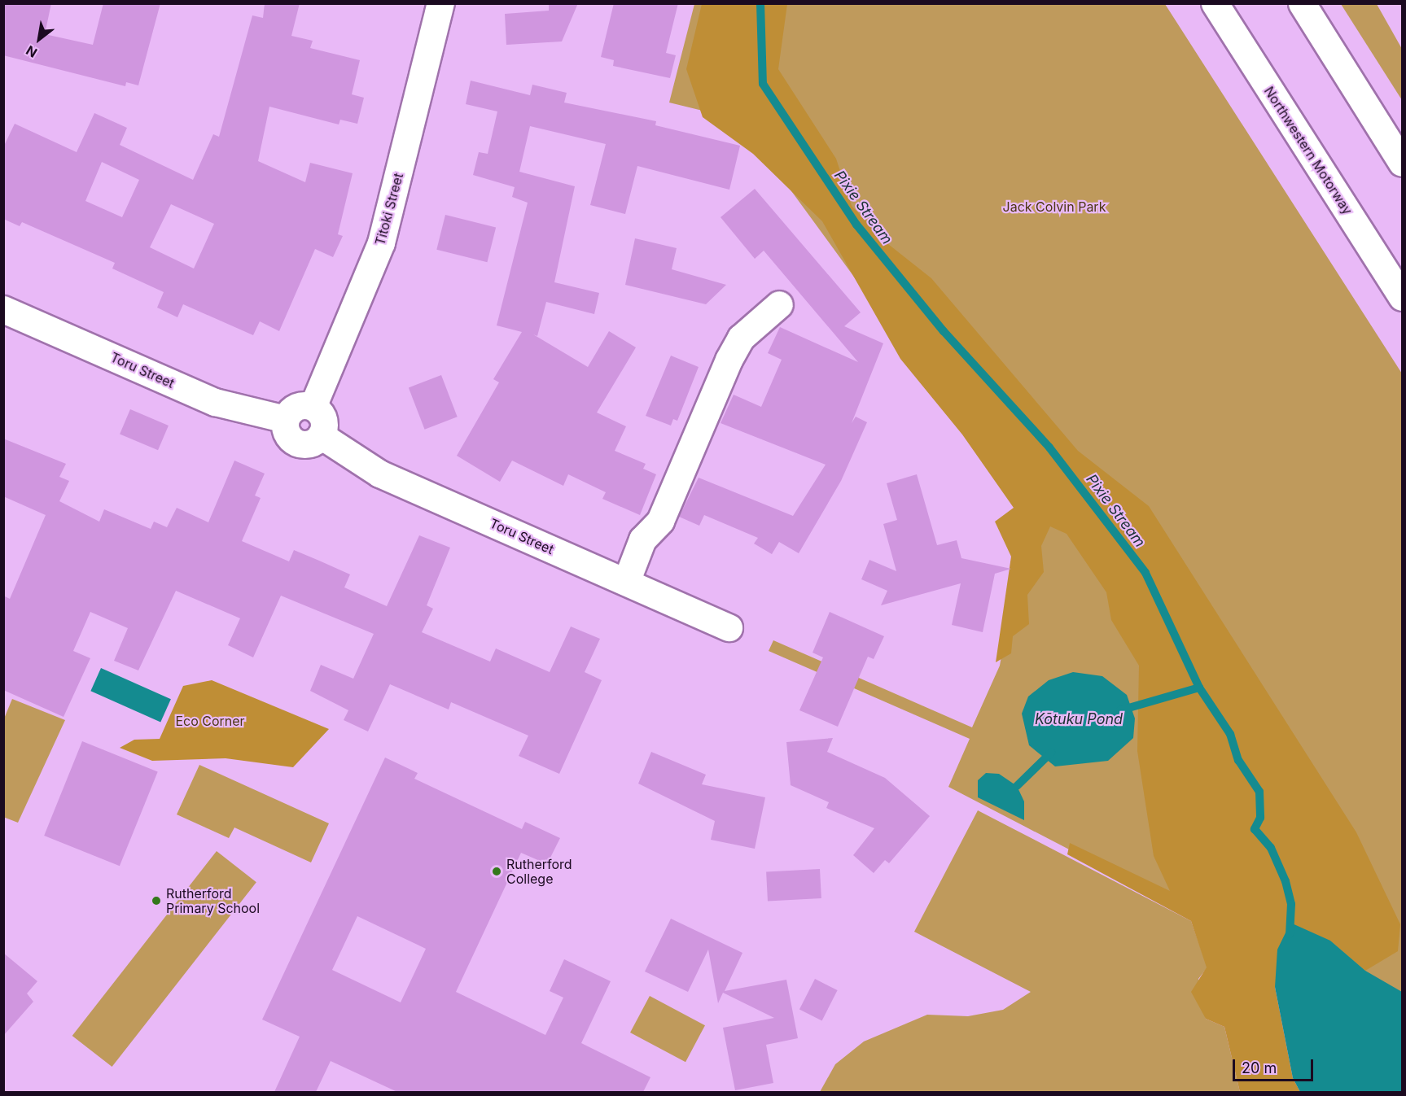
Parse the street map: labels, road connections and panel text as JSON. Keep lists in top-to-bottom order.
{
  "streets": {
    "main road": ["Northwestern Motorway", "Titoki Street", "Toru Street"]
  },
  "crossings": [
    ["Titoki Street", "Toru Street"]
  ],
  "water": ["Pixie Stream", "Kōtuku Pond"],
  "parks": ["Jack Colvin Park", "Eco Corner"],
  "places": ["Rutherford College", "Rutherford Primary School"],
  "scale_bar": "20 m",
  "north": "bottom left"
}
